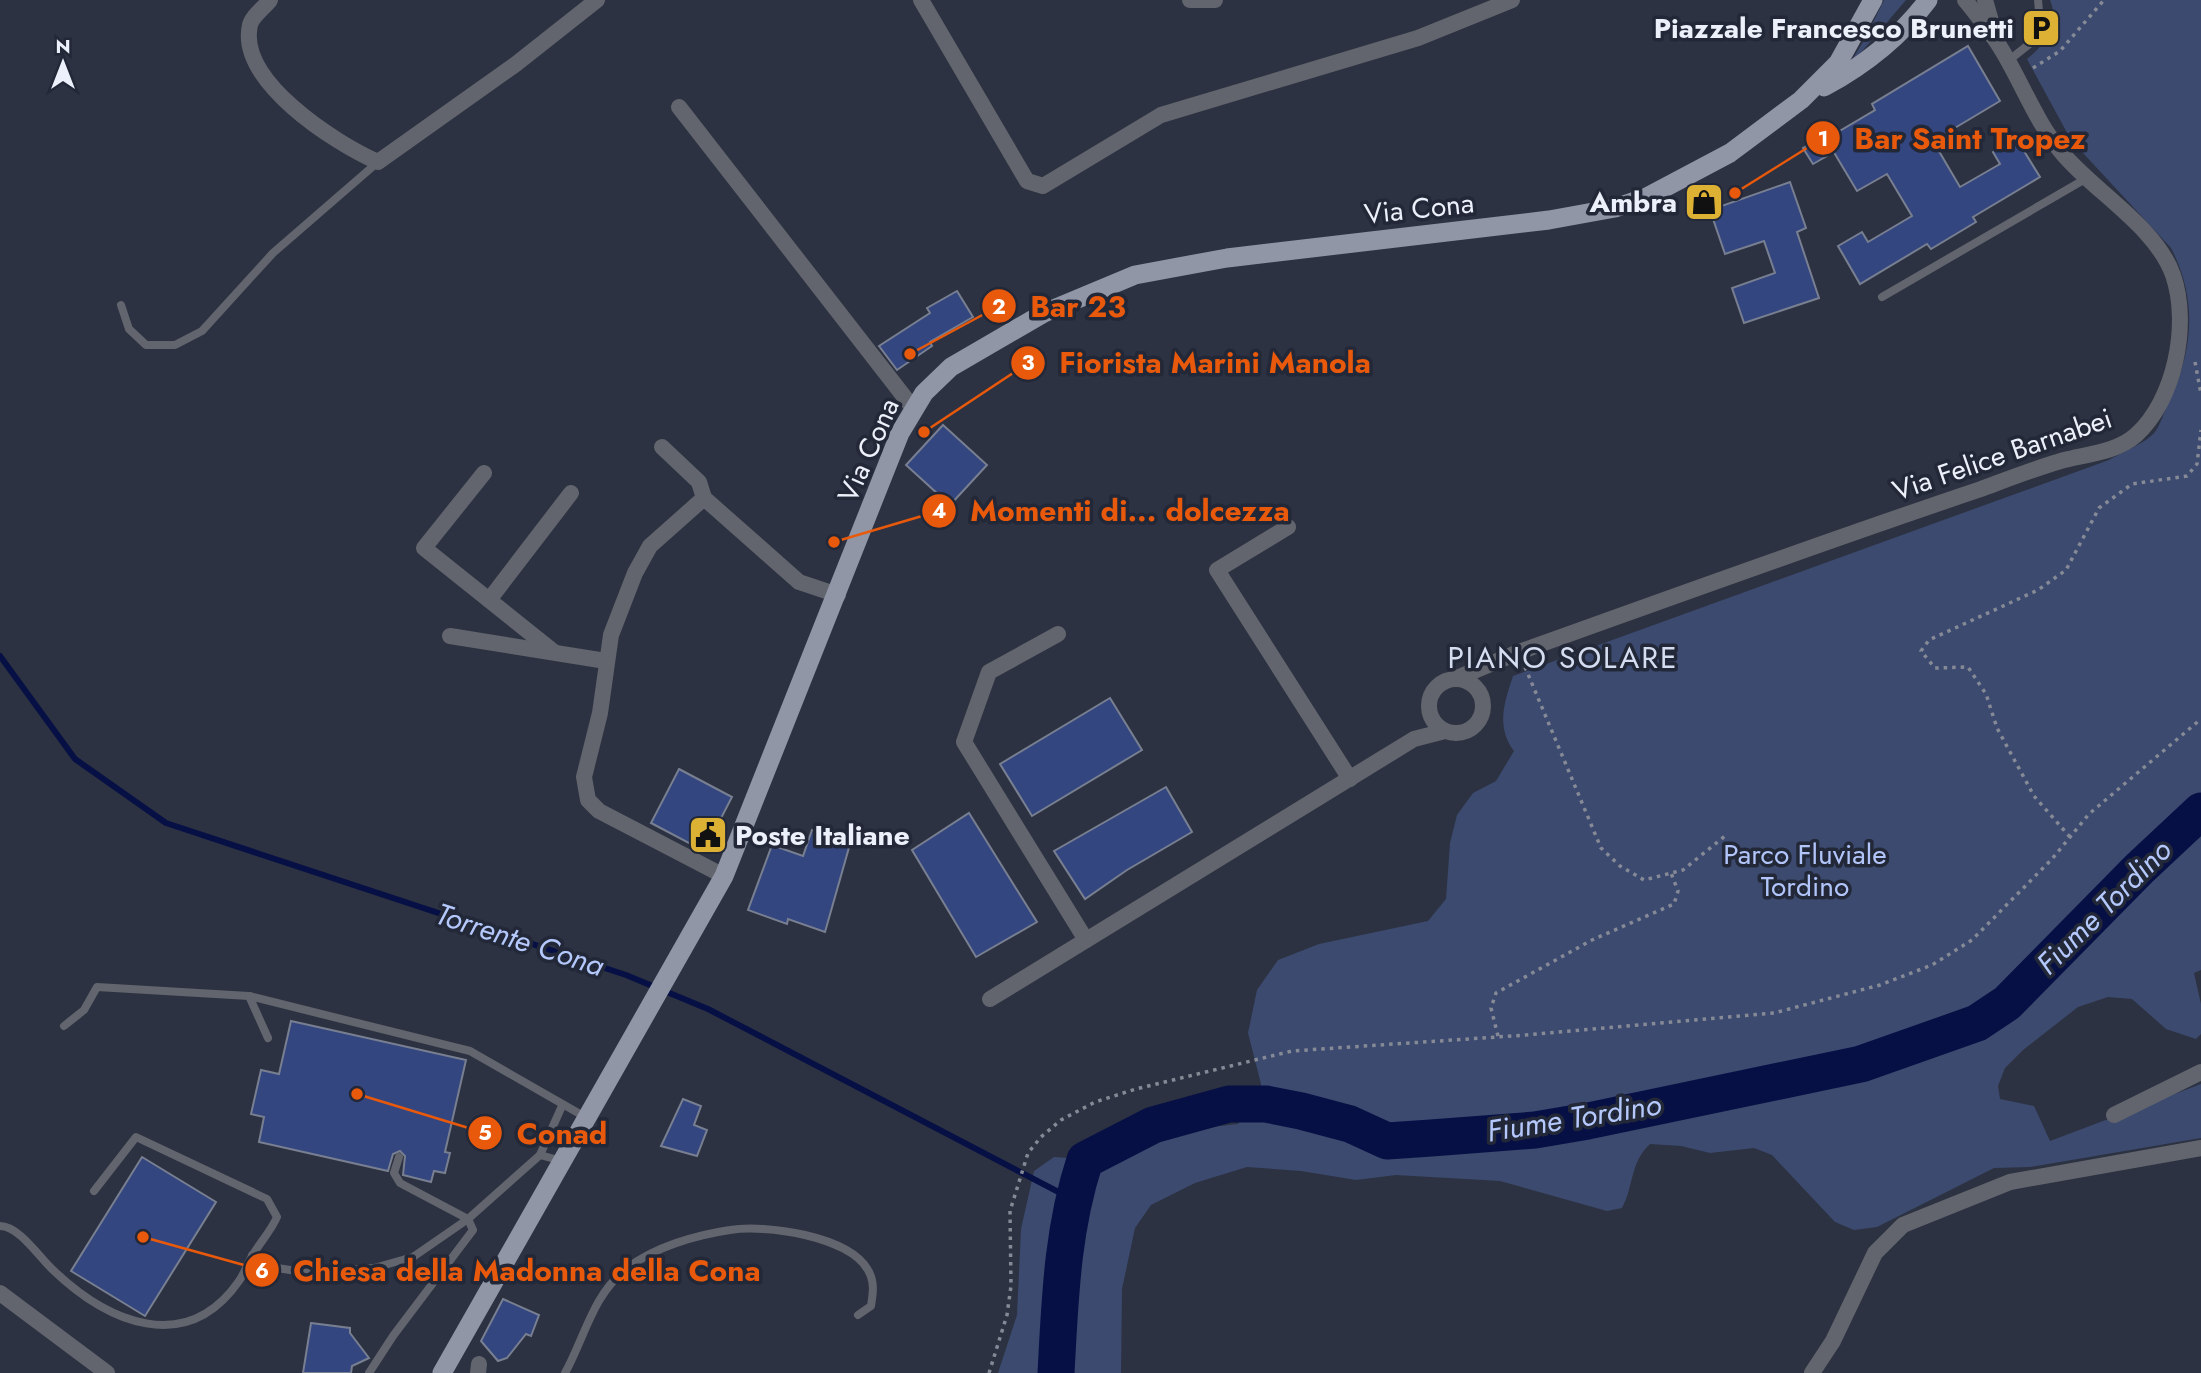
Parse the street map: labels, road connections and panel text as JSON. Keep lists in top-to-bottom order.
{
  "streets": {
    "main road": ["Via Cona"],
    "street": ["Via Felice Barnabei"]
  },
  "districts": ["PIANO SOLARE"],
  "water": ["Fiume Tordino", "Torrente Cona"],
  "parks": ["Parco Fluviale Tordino"],
  "places": {
    "parking": ["Piazzale Francesco Brunetti"],
    "other": [
      "Bar Saint Tropez",
      "Bar 23",
      "Fiorista Marini Manola",
      "Momenti di... dolcezza",
      "Conad",
      "Chiesa della Madonna della Cona"
    ],
    "shop": ["Ambra"],
    "public building": ["Poste Italiane"]
  },
  "north": "top"
}
